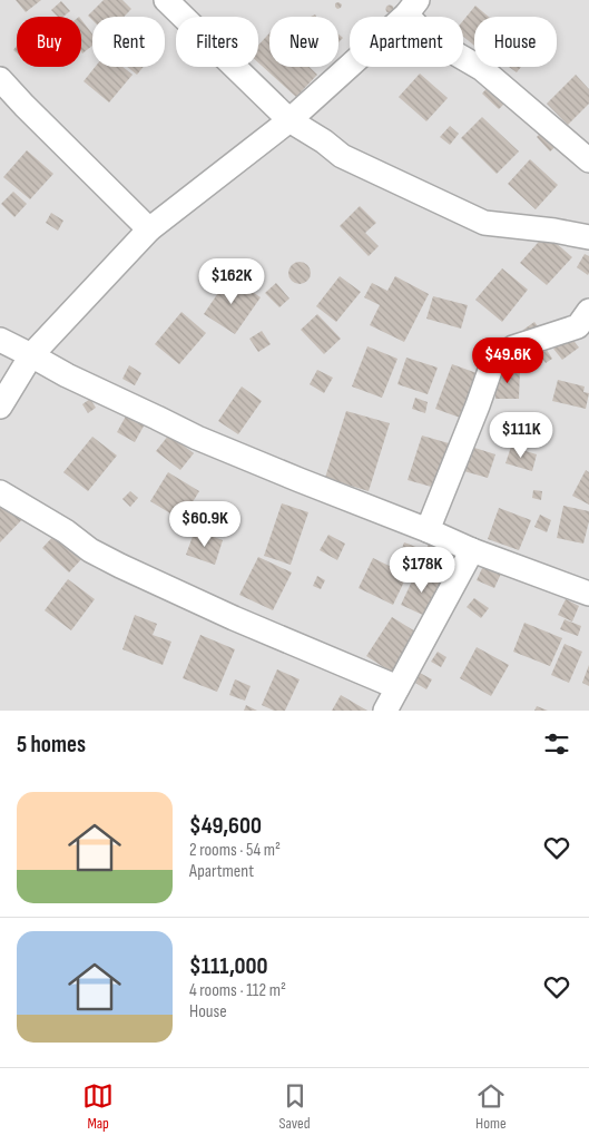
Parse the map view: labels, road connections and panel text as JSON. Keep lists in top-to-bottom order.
{
  "page": {
    "chip": [
      "Buy",
      "Rent",
      "Filters",
      "New",
      "Apartment",
      "House"
    ],
    "price": [
      "$162K",
      "$49.6K",
      "$111K",
      "$60.9K",
      "$178K"
    ],
    "heading": "5 homes",
    "list": [
      {
        "name": "$49,600",
        "note": "2 rooms · 54 m² · Apartment"
      },
      {
        "name": "$111,000",
        "note": "4 rooms · 112 m² · House"
      }
    ],
    "tabs": ["Map", "Saved", "Home"]
  }
}
